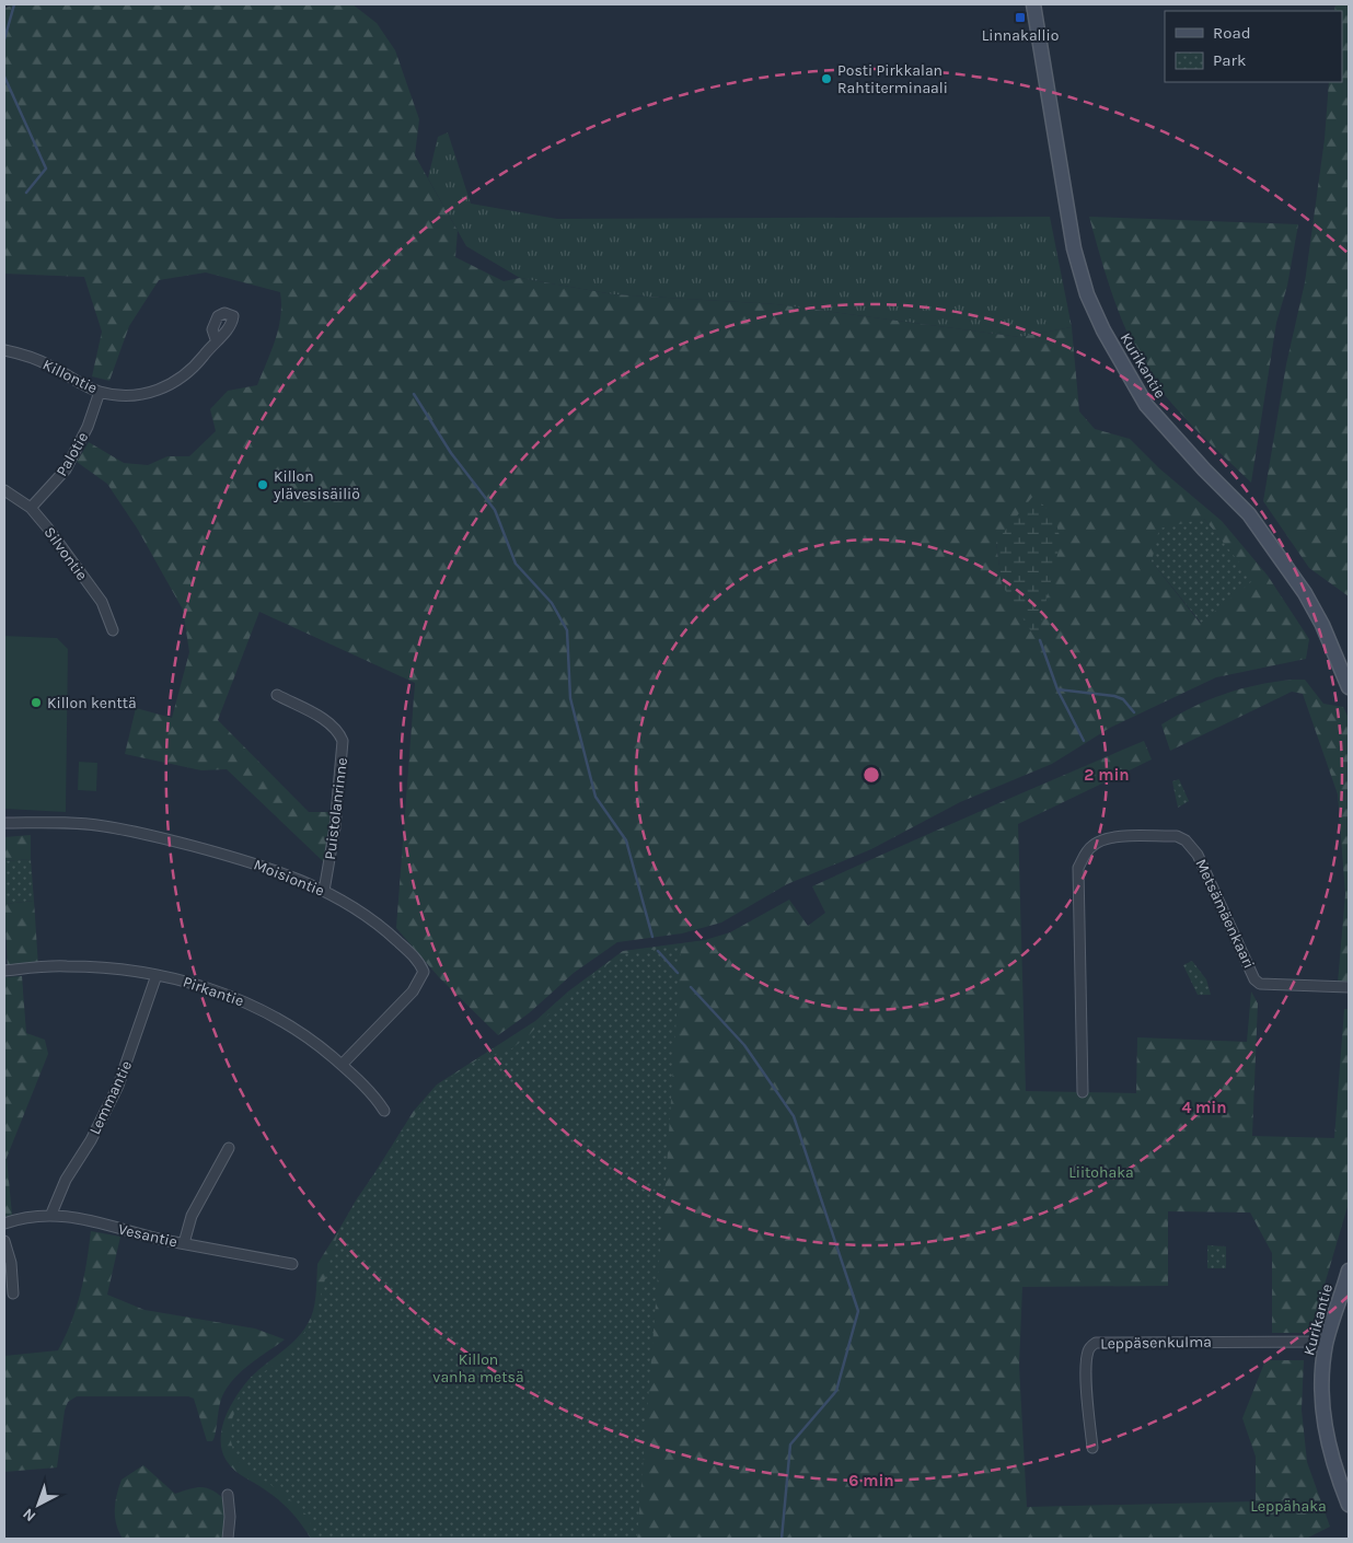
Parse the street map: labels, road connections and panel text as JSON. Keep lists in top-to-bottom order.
{
  "streets": {
    "main road": ["Kurikantie"],
    "street": [
      "Killontie",
      "Palotie",
      "Silvontie",
      "Puistolanrinne",
      "Moisiontie",
      "Metsämäenkaari",
      "Pirkantie",
      "Lemmantie",
      "Vesantie",
      "Leppäsenkulma"
    ]
  },
  "crossings": [
    ["Kurikantie", "Leppäsenkulma"],
    ["Killontie", "Palotie"],
    ["Palotie", "Silvontie"],
    ["Puistolanrinne", "Moisiontie"],
    ["Moisiontie", "Pirkantie"],
    ["Pirkantie", "Lemmantie"],
    ["Lemmantie", "Vesantie"]
  ],
  "parks": ["Liitohaka", "Killon vanha metsä", "Leppähaka"],
  "places": {
    "transit": ["Linnakallio"],
    "other": ["Posti Pirkkalan Rahtiterminaali", "Killon ylävesisäiliö", "Killon kenttä"]
  },
  "legend": ["Road", "Park"],
  "north": "bottom left",
  "rings": ["2 min", "4 min", "6 min"]
}
